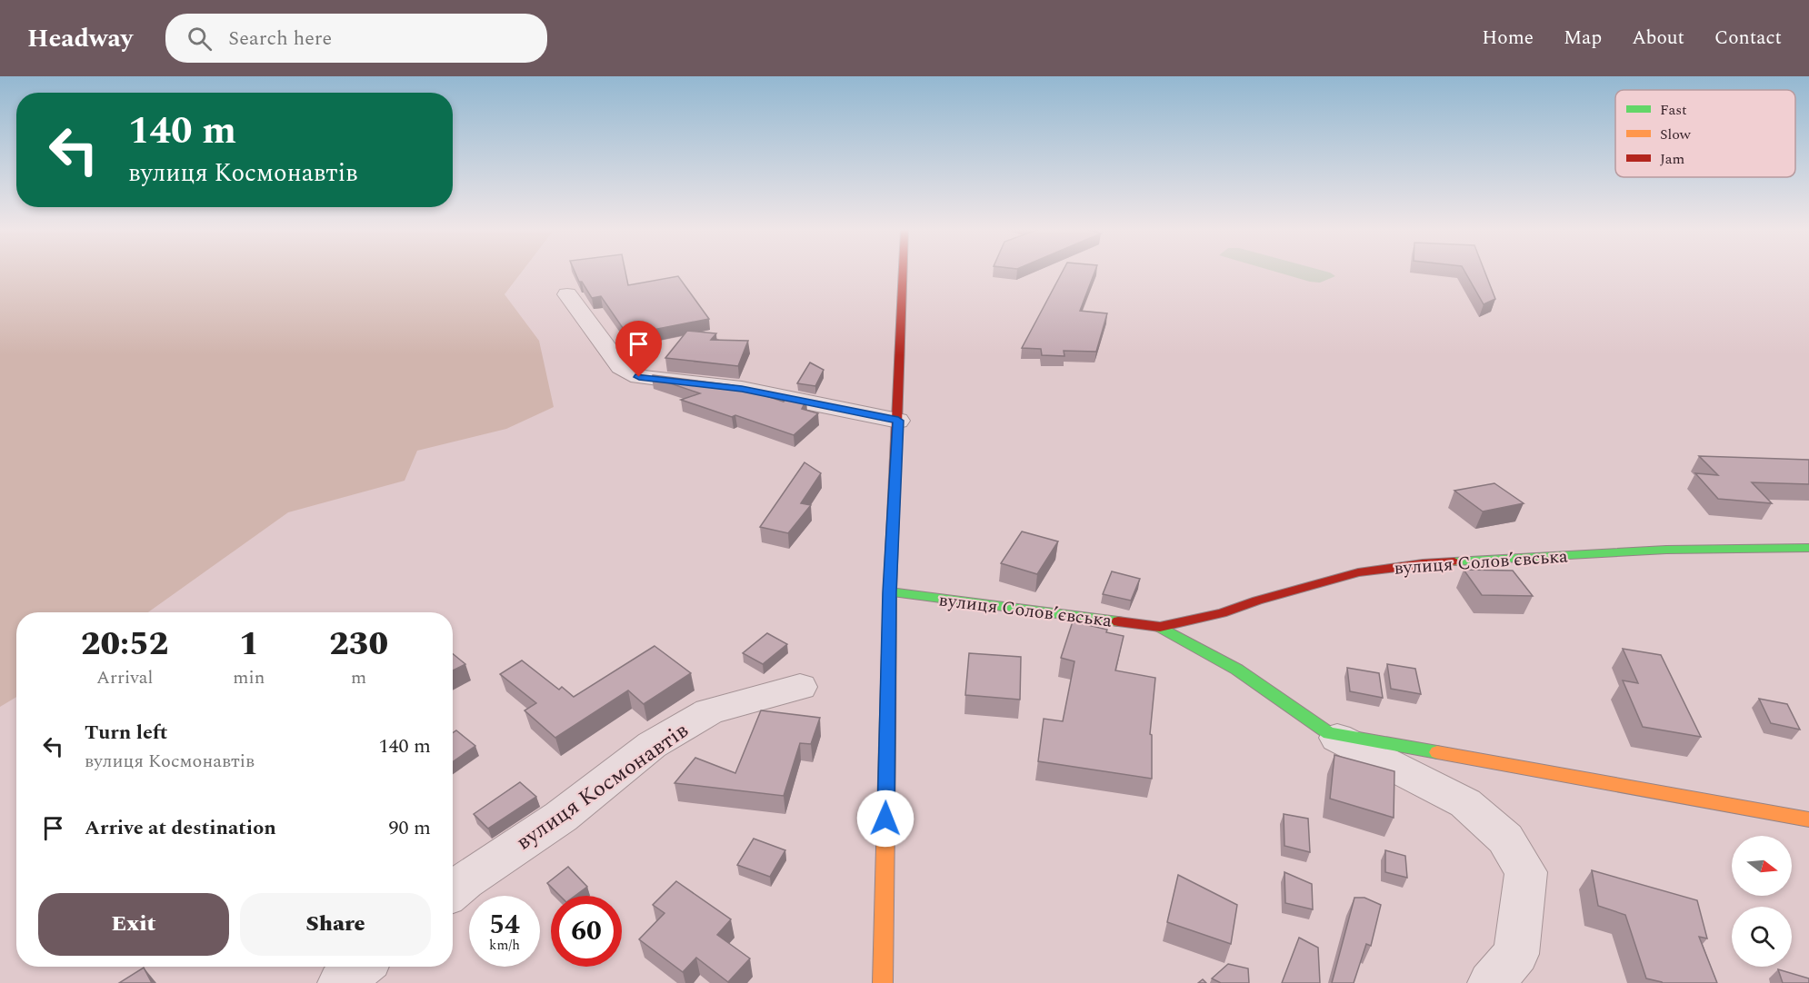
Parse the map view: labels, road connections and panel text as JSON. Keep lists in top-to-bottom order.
{
  "streets": {
    "street": ["вулиця Соловʼєвська", "вулиця Космонавтів"]
  },
  "legend": ["Fast", "Slow", "Jam"],
  "north": "right",
  "page": {
    "header": "Headway",
    "search": "Search here",
    "nav": [
      "Home",
      "Map",
      "About",
      "Contact"
    ],
    "turn": ["140 m", "вулиця Космонавтів"],
    "eta": [
      "20:52",
      "Arrival",
      "1",
      "min",
      "230",
      "m"
    ],
    "list": [
      {
        "name": "Turn left",
        "note": "вулиця Космонавтів",
        "value": "140 m"
      },
      {
        "name": "Arrive at destination",
        "value": "90 m"
      }
    ],
    "buttons": ["Exit", "Share"],
    "speed": "54 km/h",
    "limit": "60"
  }
}
